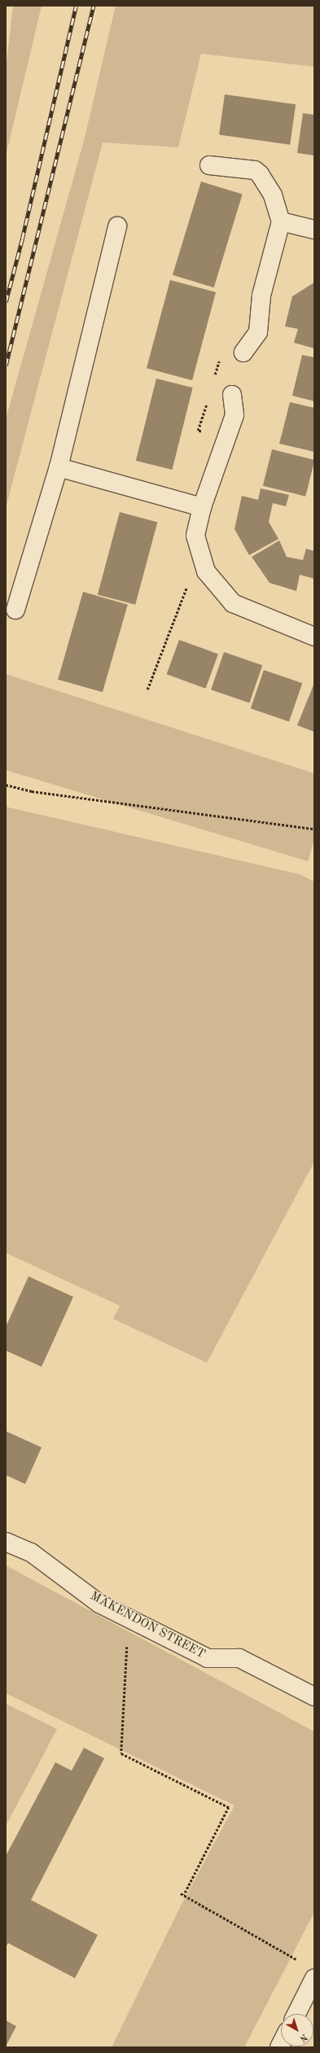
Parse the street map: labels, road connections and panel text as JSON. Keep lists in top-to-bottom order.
{
  "streets": {
    "street": ["MAKENDON STREET"]
  },
  "north": "bottom right"
}
